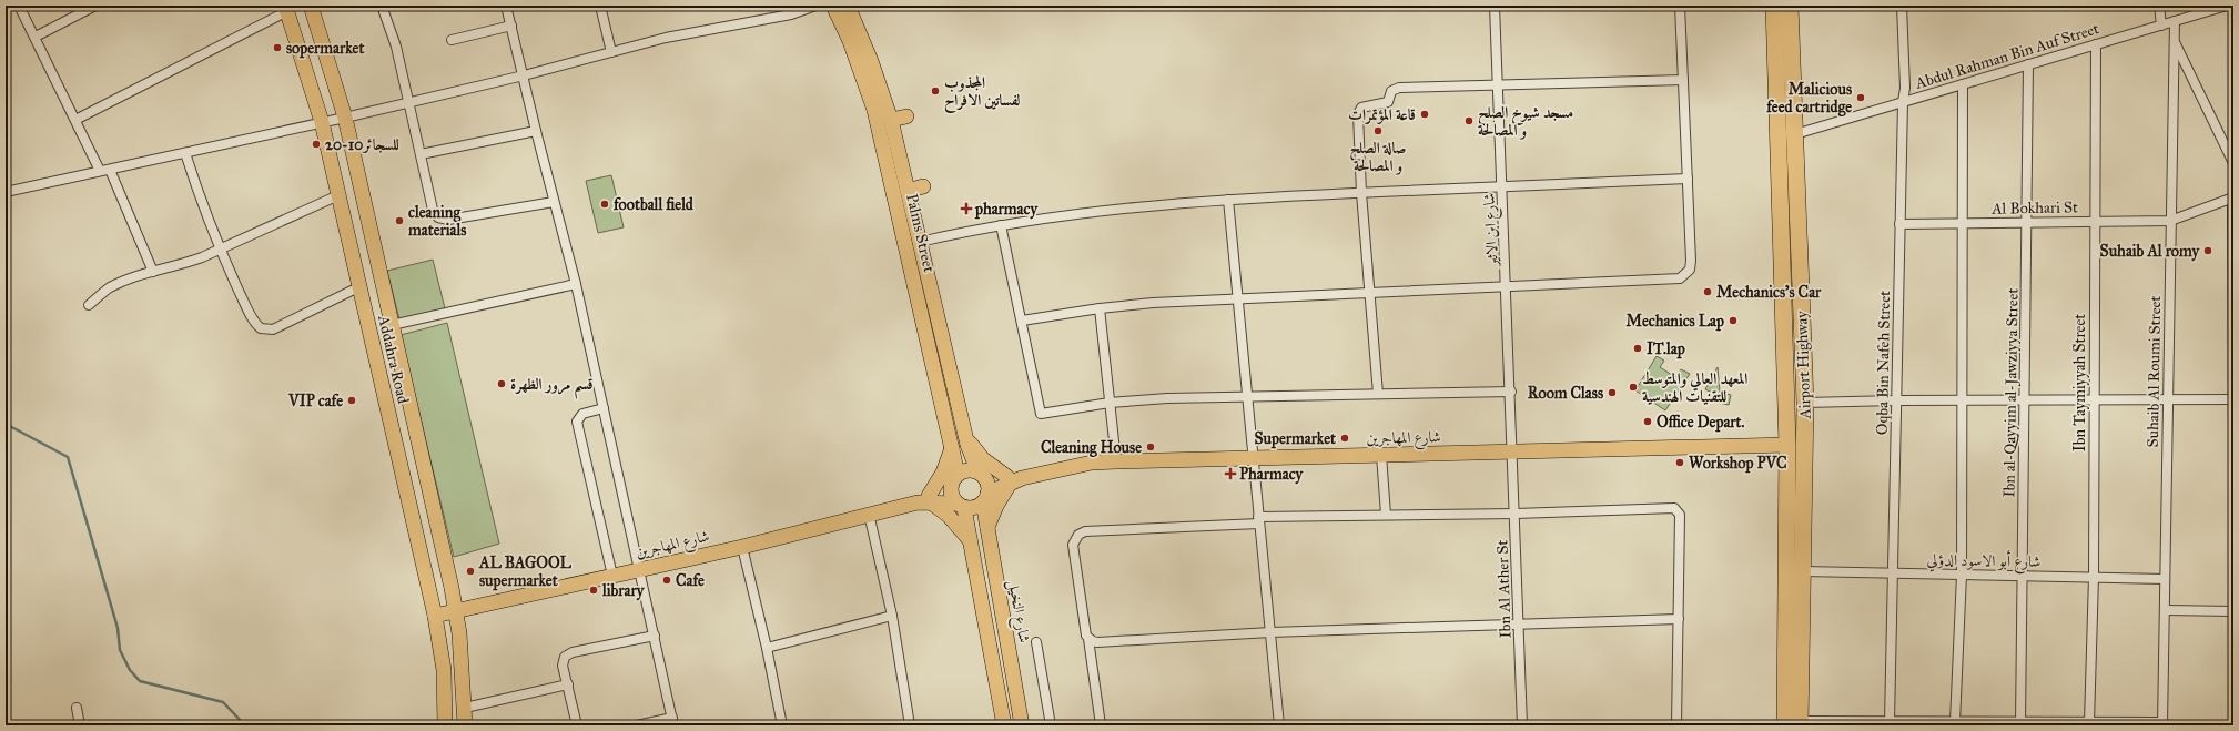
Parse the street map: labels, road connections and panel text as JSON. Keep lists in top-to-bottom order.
{
  "streets": {
    "highway": ["Airport Highway"],
    "main road": [
      "Palms Street",
      "Addahra Road",
      "شارع المهاجرين",
      "شارع النخيل"
    ],
    "street": [
      "Abdul Rahman Bin Auf Street",
      "Al Bokhari St",
      "شارع ابن الاثير",
      "Oqba Bin Nafeh Street",
      "Suhaib Al Roumi Street",
      "Ibn Taymiyyah Street",
      "Ibn al-Qayyim al-Jawziyya Street",
      "شارع أبو الاسود الدؤلي",
      "Ibn Al Ather St"
    ]
  },
  "crossings": [
    ["Abdul Rahman Bin Auf Street", "Oqba Bin Nafeh Street"],
    ["Abdul Rahman Bin Auf Street", "Airport Highway"],
    ["Abdul Rahman Bin Auf Street", "Suhaib Al Roumi Street"],
    ["Abdul Rahman Bin Auf Street", "Ibn Taymiyyah Street"],
    ["Abdul Rahman Bin Auf Street", "Ibn al-Qayyim al-Jawziyya Street"],
    ["Al Bokhari St", "Oqba Bin Nafeh Street"],
    ["Al Bokhari St", "Suhaib Al Roumi Street"],
    ["Al Bokhari St", "Ibn Taymiyyah Street"],
    ["Al Bokhari St", "Ibn al-Qayyim al-Jawziyya Street"],
    ["شارع ابن الاثير", "شارع المهاجرين"],
    ["شارع ابن الاثير", "Ibn Al Ather St"],
    ["Palms Street", "شارع المهاجرين"],
    ["Palms Street", "شارع النخيل"],
    ["Addahra Road", "شارع المهاجرين"],
    ["Oqba Bin Nafeh Street", "شارع أبو الاسود الدؤلي"],
    ["Airport Highway", "شارع المهاجرين"],
    ["Airport Highway", "شارع أبو الاسود الدؤلي"],
    ["Suhaib Al Roumi Street", "شارع أبو الاسود الدؤلي"],
    ["Ibn Taymiyyah Street", "شارع أبو الاسود الدؤلي"],
    ["Ibn al-Qayyim al-Jawziyya Street", "شارع أبو الاسود الدؤلي"],
    ["شارع المهاجرين", "Ibn Al Ather St"],
    ["شارع المهاجرين", "شارع النخيل"]
  ],
  "places": {
    "other": [
      "sopermarket",
      "المجذوب لفساتين الافراح",
      "Malicious feed cartridge",
      "قاعة المؤتمرات",
      "مسجد شيوخ الصلح و المصالحة",
      "صالة الصلح و المصالحة",
      "20-10للسجائر",
      "football field",
      "cleaning materials",
      "Suhaib Al romy",
      "Mechanics’s Car",
      "Mechanics Lap",
      "IT.lap",
      "قسم مرور الظهرة",
      "المعهد العالي والمتوسط للتقنيات الهندسية",
      "Room Class",
      "VIP cafe",
      "Office Depart.",
      "Supermarket",
      "Cleaning House",
      "Workshop PVC",
      "AL BAGOOL supermarket",
      "Cafe",
      "library"
    ],
    "health": ["pharmacy", "Pharmacy"]
  }
}
